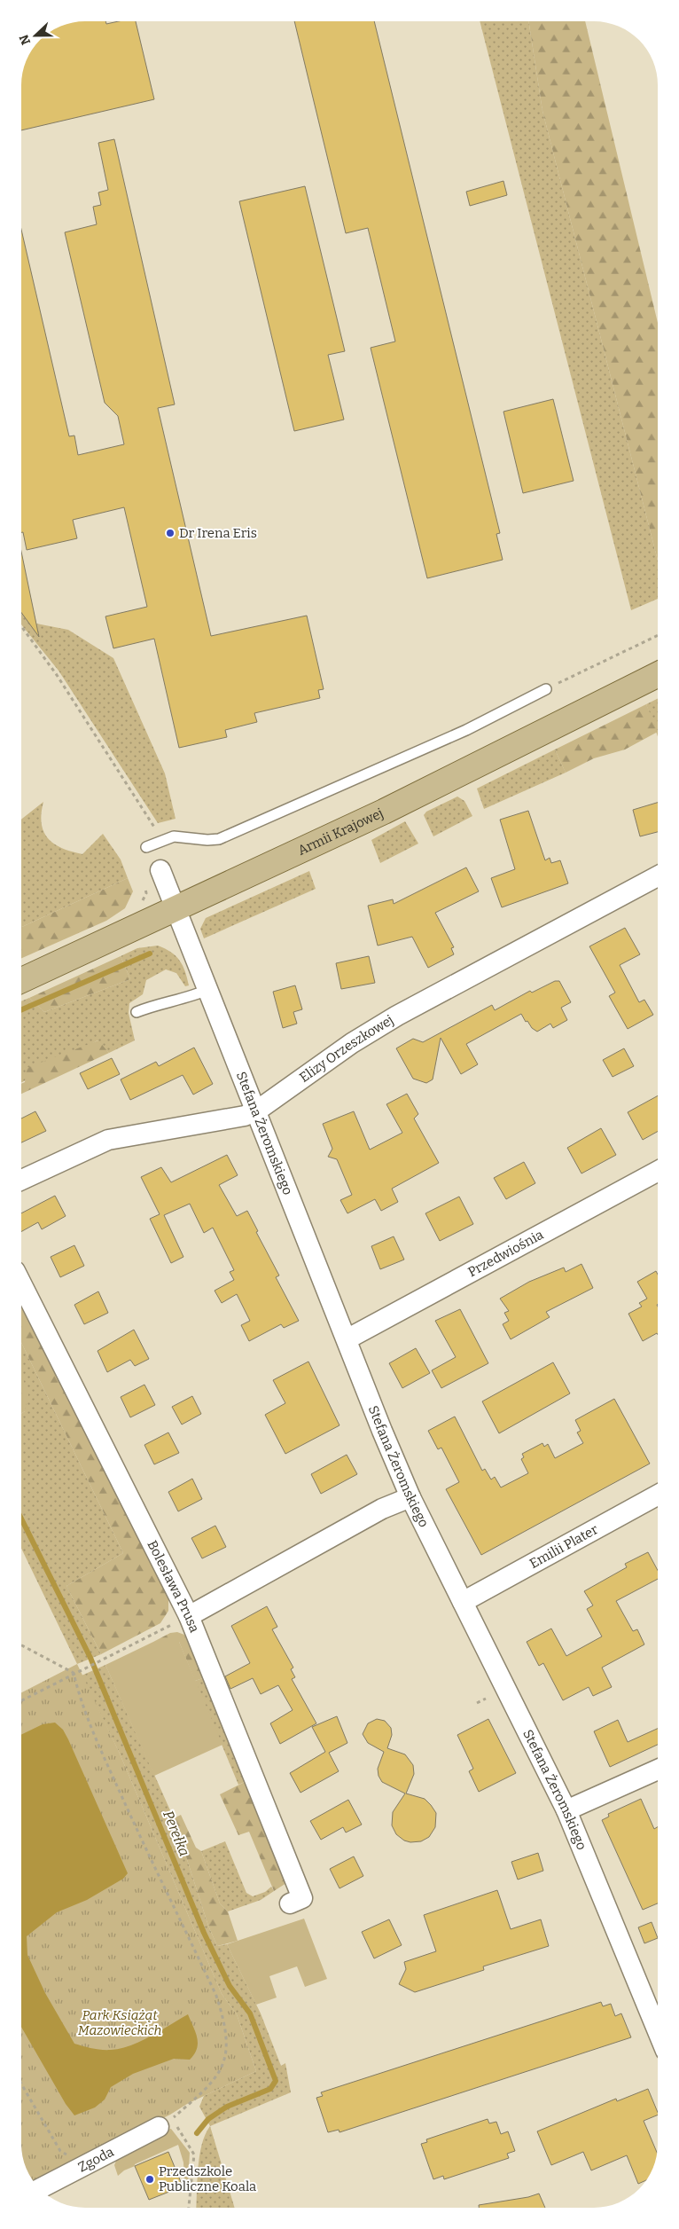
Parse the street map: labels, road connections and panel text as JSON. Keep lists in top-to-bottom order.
{
  "streets": {
    "main road": ["Armii Krajowej"],
    "street": [
      "Elizy Orzeszkowej",
      "Stefana Żeromskiego",
      "Przedwiośnia",
      "Emilii Plater",
      "Bolesława Prusa",
      "Zgoda"
    ]
  },
  "crossings": [
    ["Armii Krajowej", "Stefana Żeromskiego"],
    ["Elizy Orzeszkowej", "Stefana Żeromskiego"],
    ["Stefana Żeromskiego", "Przedwiośnia"],
    ["Stefana Żeromskiego", "Emilii Plater"]
  ],
  "water": ["Perełka"],
  "parks": ["Park Książąt Mazowieckich"],
  "places": ["Dr Irena Eris", "Przedszkole Publiczne Koala"],
  "north": "left"
}
